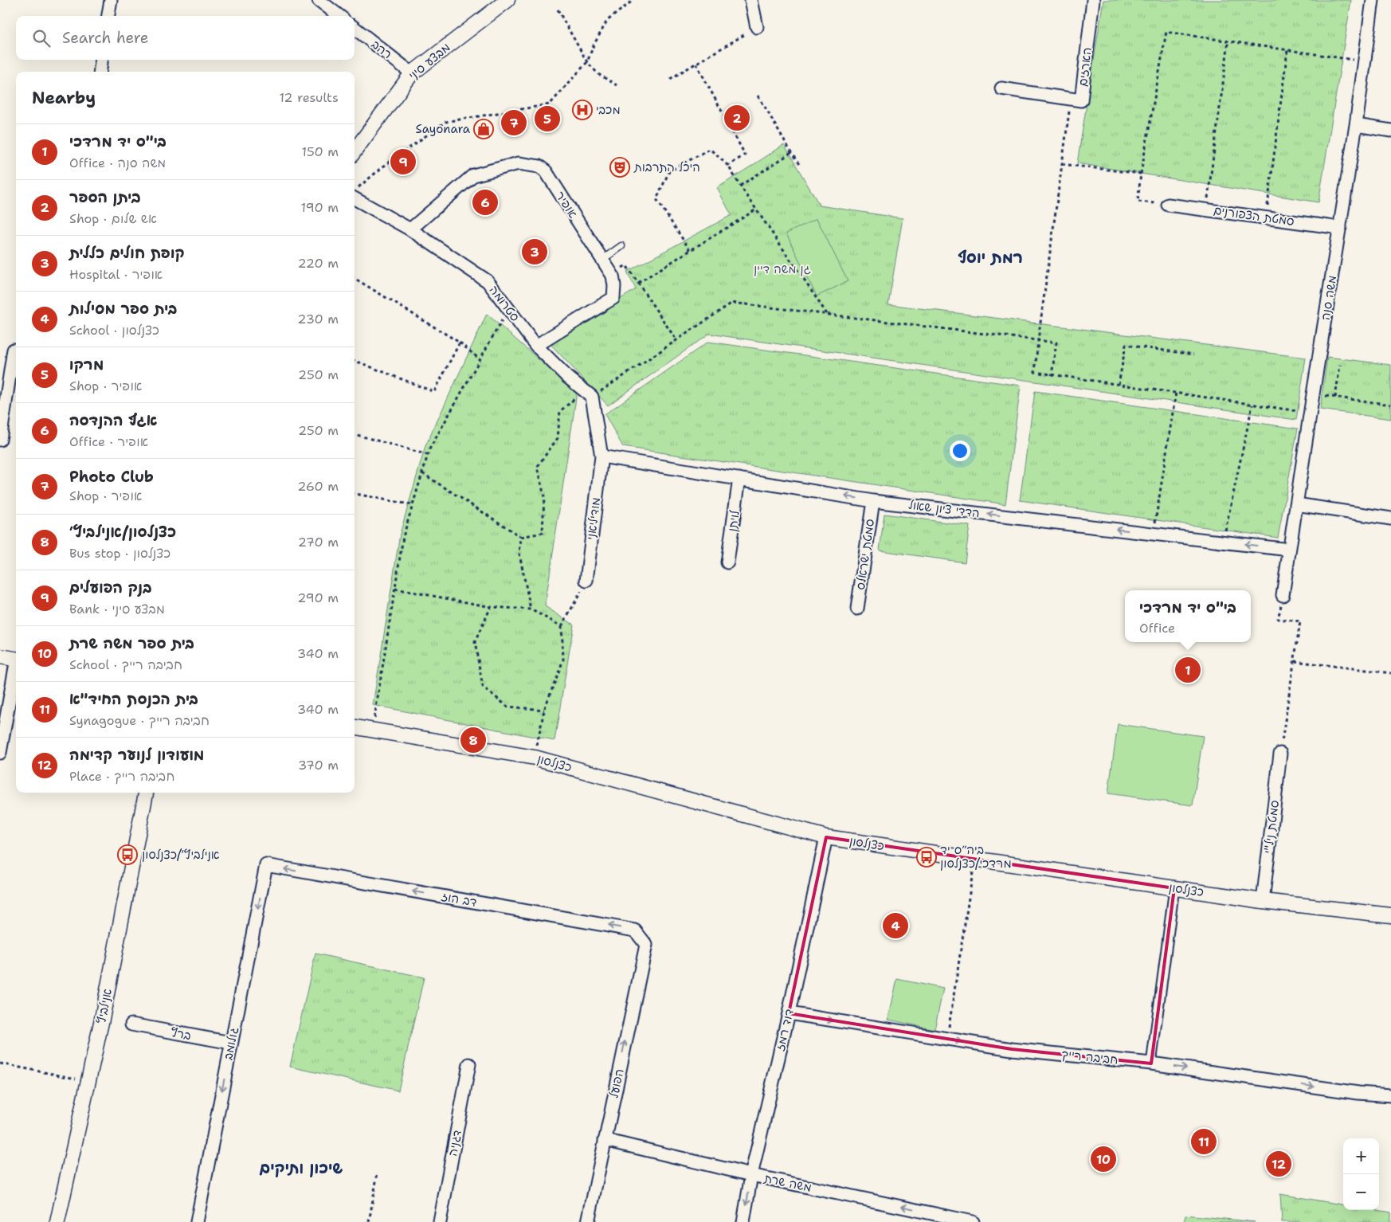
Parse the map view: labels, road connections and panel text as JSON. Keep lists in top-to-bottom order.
{
  "streets": {
    "street": [
      "רהב",
      "מבצע סיני",
      "הארזים",
      "אופיר",
      "סמטת הצפורנים",
      "משה סנה",
      "סטרומה",
      "הדדי ציון שאול",
      "מודיליאני",
      "לויתן",
      "סמטת ישראלס",
      "כצנלסון",
      "סמטת ניל\"י",
      "דב הוז",
      "אנילביץ",
      "דוד רמז",
      "ברץ",
      "גולומב",
      "חביבה רייך",
      "הפועל",
      "דגניה",
      "משה שרת"
    ]
  },
  "crossings": [
    ["רהב", "מבצע סיני"],
    ["אופיר", "סטרומה"],
    ["סמטת הצפורנים", "משה סנה"],
    ["משה סנה", "הדדי ציון שאול"],
    ["הדדי ציון שאול", "מודיליאני"],
    ["הדדי ציון שאול", "לויתן"],
    ["הדדי ציון שאול", "סמטת ישראלס"],
    ["כצנלסון", "סמטת ניל\"י"],
    ["כצנלסון", "דוד רמז"],
    ["דב הוז", "גולומב"],
    ["דב הוז", "הפועל"],
    ["דוד רמז", "חביבה רייך"],
    ["דוד רמז", "משה שרת"],
    ["ברץ", "גולומב"],
    ["הפועל", "משה שרת"]
  ],
  "one_way": [
    "הדדי ציון שאול",
    "דב הוז",
    "גולומב",
    "חביבה רייך",
    "הפועל",
    "משה שרת"
  ],
  "districts": ["רמת יוסף", "שיכון ותיקים"],
  "parks": ["גן משה דיין"],
  "places": {
    "hospital": ["מכבי"],
    "shop": ["Sayonara"],
    "theatre": ["היכל התרבות"],
    "bus stop": ["אנילביץ׳/כצנלסון", "ביה״ס יד מרדכי/כצנלסון"]
  },
  "page": {
    "search": "Search here",
    "heading": ["Nearby", "12 results"],
    "pins": [
      "2",
      "5",
      "7",
      "9",
      "6",
      "3",
      "1",
      "8",
      "4",
      "11",
      "10",
      "12"
    ],
    "list": [
      {
        "mark": "1",
        "name": "בי\"ס יד מרדכי",
        "note": "Office · משה סנה",
        "value": "150 m"
      },
      {
        "mark": "2",
        "name": "ביתן הספר",
        "note": "Shop · אש שלום",
        "value": "190 m"
      },
      {
        "mark": "3",
        "name": "קופת חולים כללית",
        "note": "Hospital · אופיר",
        "value": "220 m"
      },
      {
        "mark": "4",
        "name": "בית ספר מסילות",
        "note": "School · כצנלסון",
        "value": "230 m"
      },
      {
        "mark": "5",
        "name": "מרקו",
        "note": "Shop · אופיר",
        "value": "250 m"
      },
      {
        "mark": "6",
        "name": "אגף ההנדסה",
        "note": "Office · אופיר",
        "value": "250 m"
      },
      {
        "mark": "7",
        "name": "Photo Club",
        "note": "Shop · אופיר",
        "value": "260 m"
      },
      {
        "mark": "8",
        "name": "כצנלסון/אנילביץ׳",
        "note": "Bus stop · כצנלסון",
        "value": "270 m"
      },
      {
        "mark": "9",
        "name": "בנק הפועלים",
        "note": "Bank · מבצע סיני",
        "value": "290 m"
      },
      {
        "mark": "10",
        "name": "בית ספר משה שרת",
        "note": "School · חביבה רייך",
        "value": "340 m"
      },
      {
        "mark": "11",
        "name": "בית הכנסת החיד\"א",
        "note": "Synagogue · חביבה רייך",
        "value": "340 m"
      },
      {
        "mark": "12",
        "name": "מועודון לנוער קדימה",
        "note": "Place · חביבה רייך",
        "value": "370 m"
      }
    ],
    "popup": ["בי\"ס יד מרדכי", "Office"],
    "map_buttons": ["+", "−"]
  }
}
